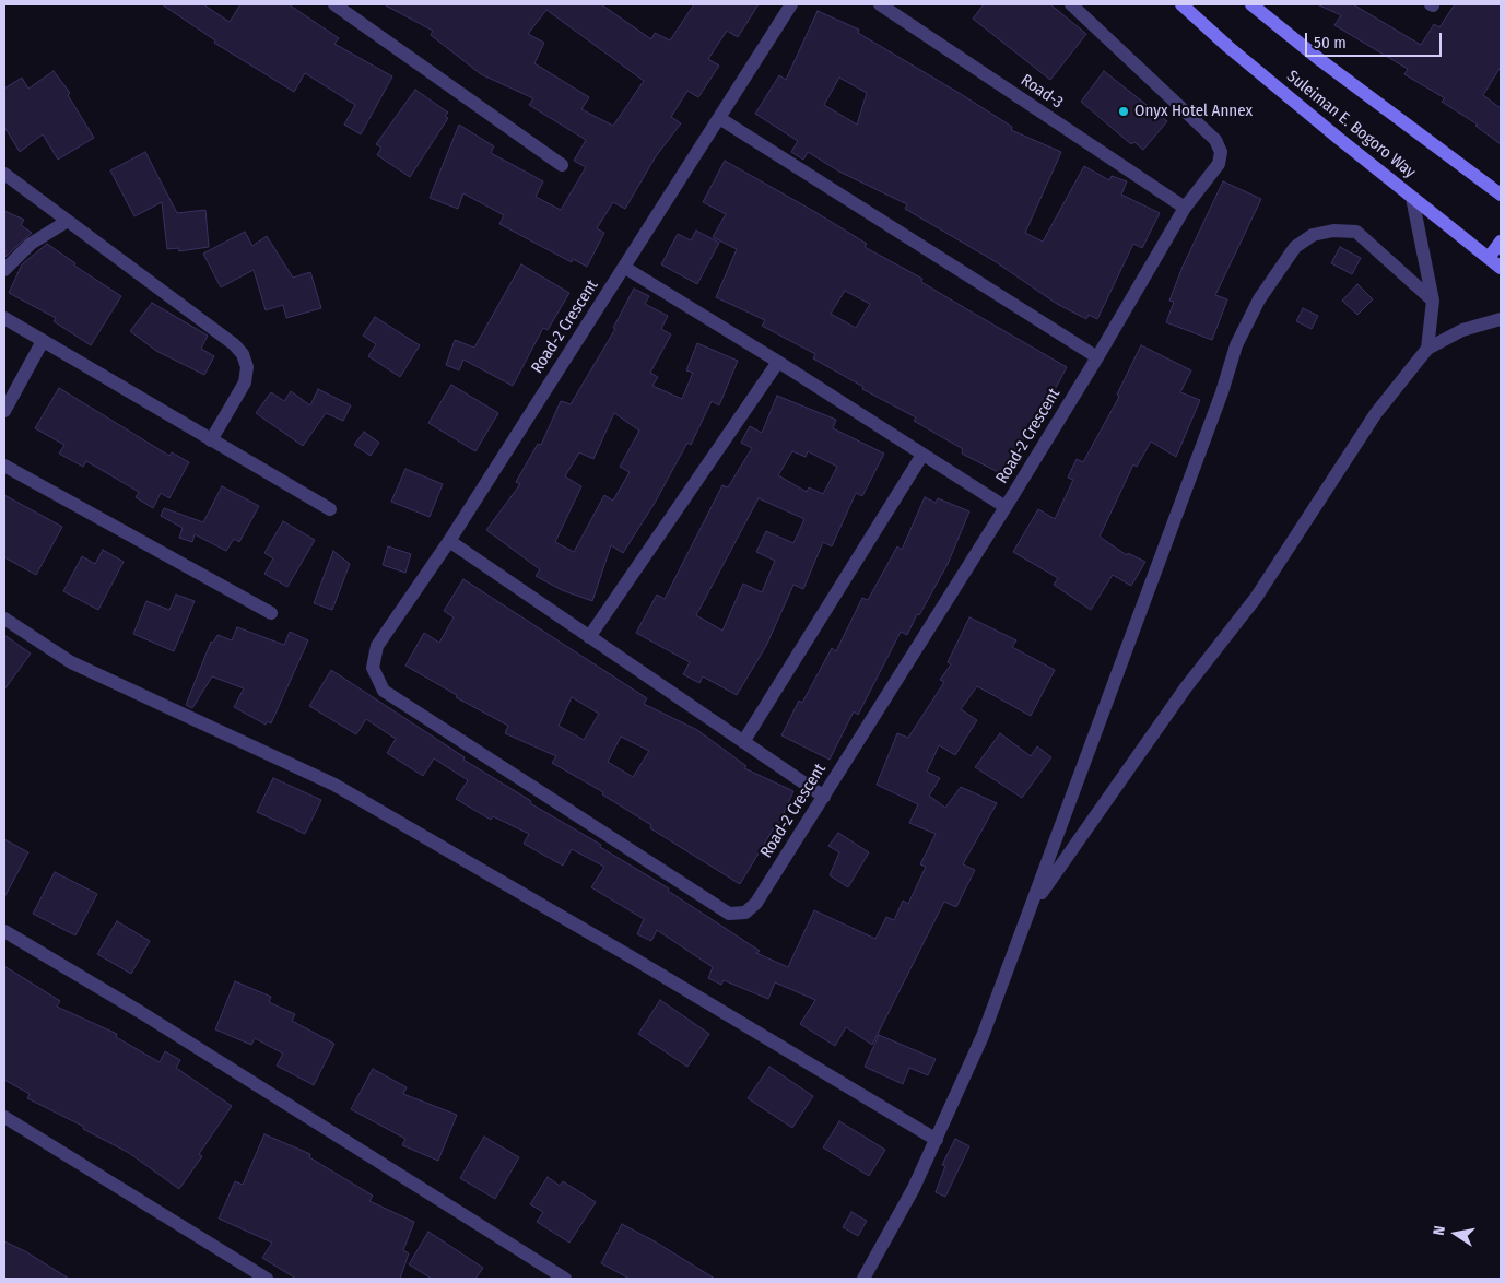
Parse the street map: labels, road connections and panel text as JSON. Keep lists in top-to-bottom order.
{
  "streets": {
    "main road": ["Suleiman E. Bogoro Way"],
    "street": ["Road-3", "Road-2 Crescent"]
  },
  "crossings": [
    ["Road-3", "Road-2 Crescent"]
  ],
  "places": ["Onyx Hotel Annex"],
  "scale_bar": "50 m",
  "north": "left"
}
